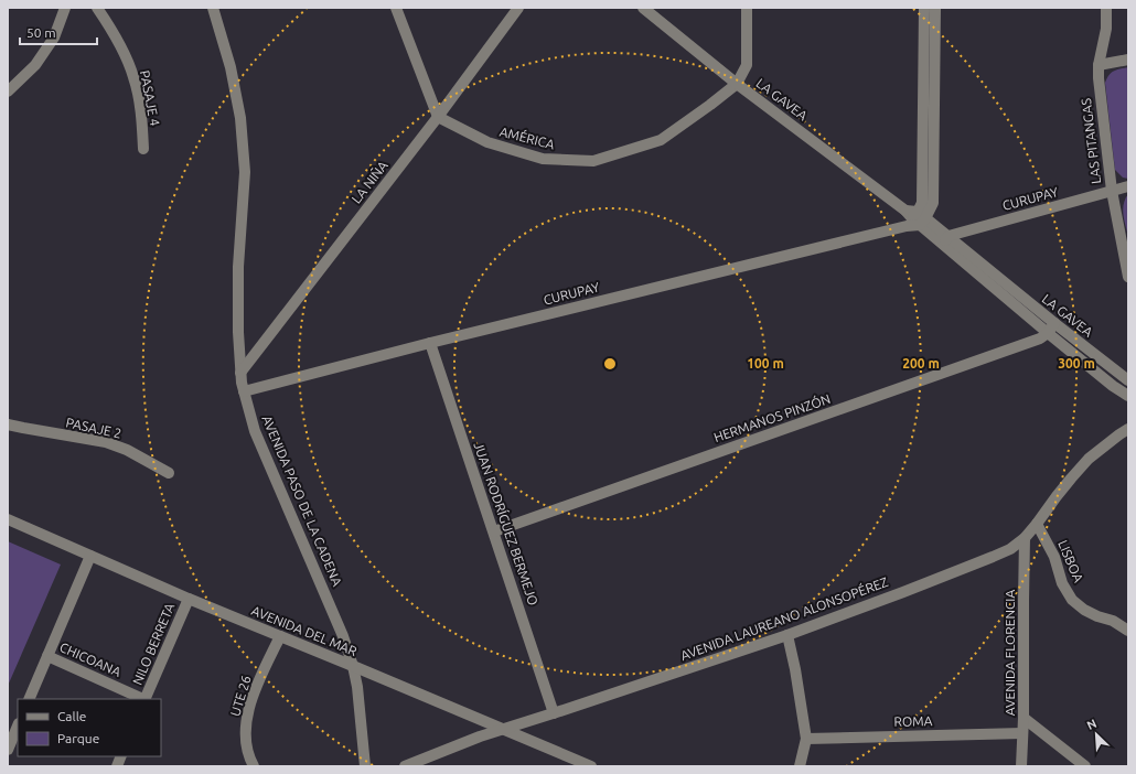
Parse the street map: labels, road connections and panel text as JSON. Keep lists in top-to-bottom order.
{
  "streets": {
    "street": [
      "PASAJE 4",
      "LA GAVEA",
      "AMÉRICA",
      "LAS PITANGAS",
      "LA NIÑA",
      "CURUPAY",
      "HERMANOS PINZÓN",
      "PASAJE 2",
      "AVENIDA PASO DE LA CADENA",
      "JUAN RODRÍGUEZ BERMEJO",
      "LISBOA",
      "AVENIDA LAUREANO ALONSOPÉREZ",
      "AVENIDA DEL MAR",
      "NILO BERRETA",
      "AVENIDA FLORENCIA",
      "CHICOANA",
      "UTE 26",
      "ROMA"
    ]
  },
  "crossings": [
    ["LA GAVEA", "AMÉRICA"],
    ["LA GAVEA", "CURUPAY"],
    ["LA GAVEA", "HERMANOS PINZÓN"],
    ["AMÉRICA", "LA NIÑA"],
    ["LAS PITANGAS", "CURUPAY"],
    ["LA NIÑA", "AVENIDA PASO DE LA CADENA"],
    ["CURUPAY", "AVENIDA PASO DE LA CADENA"],
    ["CURUPAY", "JUAN RODRÍGUEZ BERMEJO"],
    ["HERMANOS PINZÓN", "JUAN RODRÍGUEZ BERMEJO"],
    ["AVENIDA PASO DE LA CADENA", "AVENIDA DEL MAR"],
    ["JUAN RODRÍGUEZ BERMEJO", "AVENIDA LAUREANO ALONSOPÉREZ"],
    ["LISBOA", "AVENIDA LAUREANO ALONSOPÉREZ"],
    ["AVENIDA LAUREANO ALONSOPÉREZ", "AVENIDA DEL MAR"],
    ["AVENIDA LAUREANO ALONSOPÉREZ", "AVENIDA FLORENCIA"],
    ["AVENIDA DEL MAR", "NILO BERRETA"],
    ["AVENIDA DEL MAR", "UTE 26"],
    ["AVENIDA FLORENCIA", "ROMA"]
  ],
  "legend": ["Calle", "Parque"],
  "scale_bar": "50 m",
  "north": "top left",
  "rings": ["100 m", "200 m", "300 m"]
}
